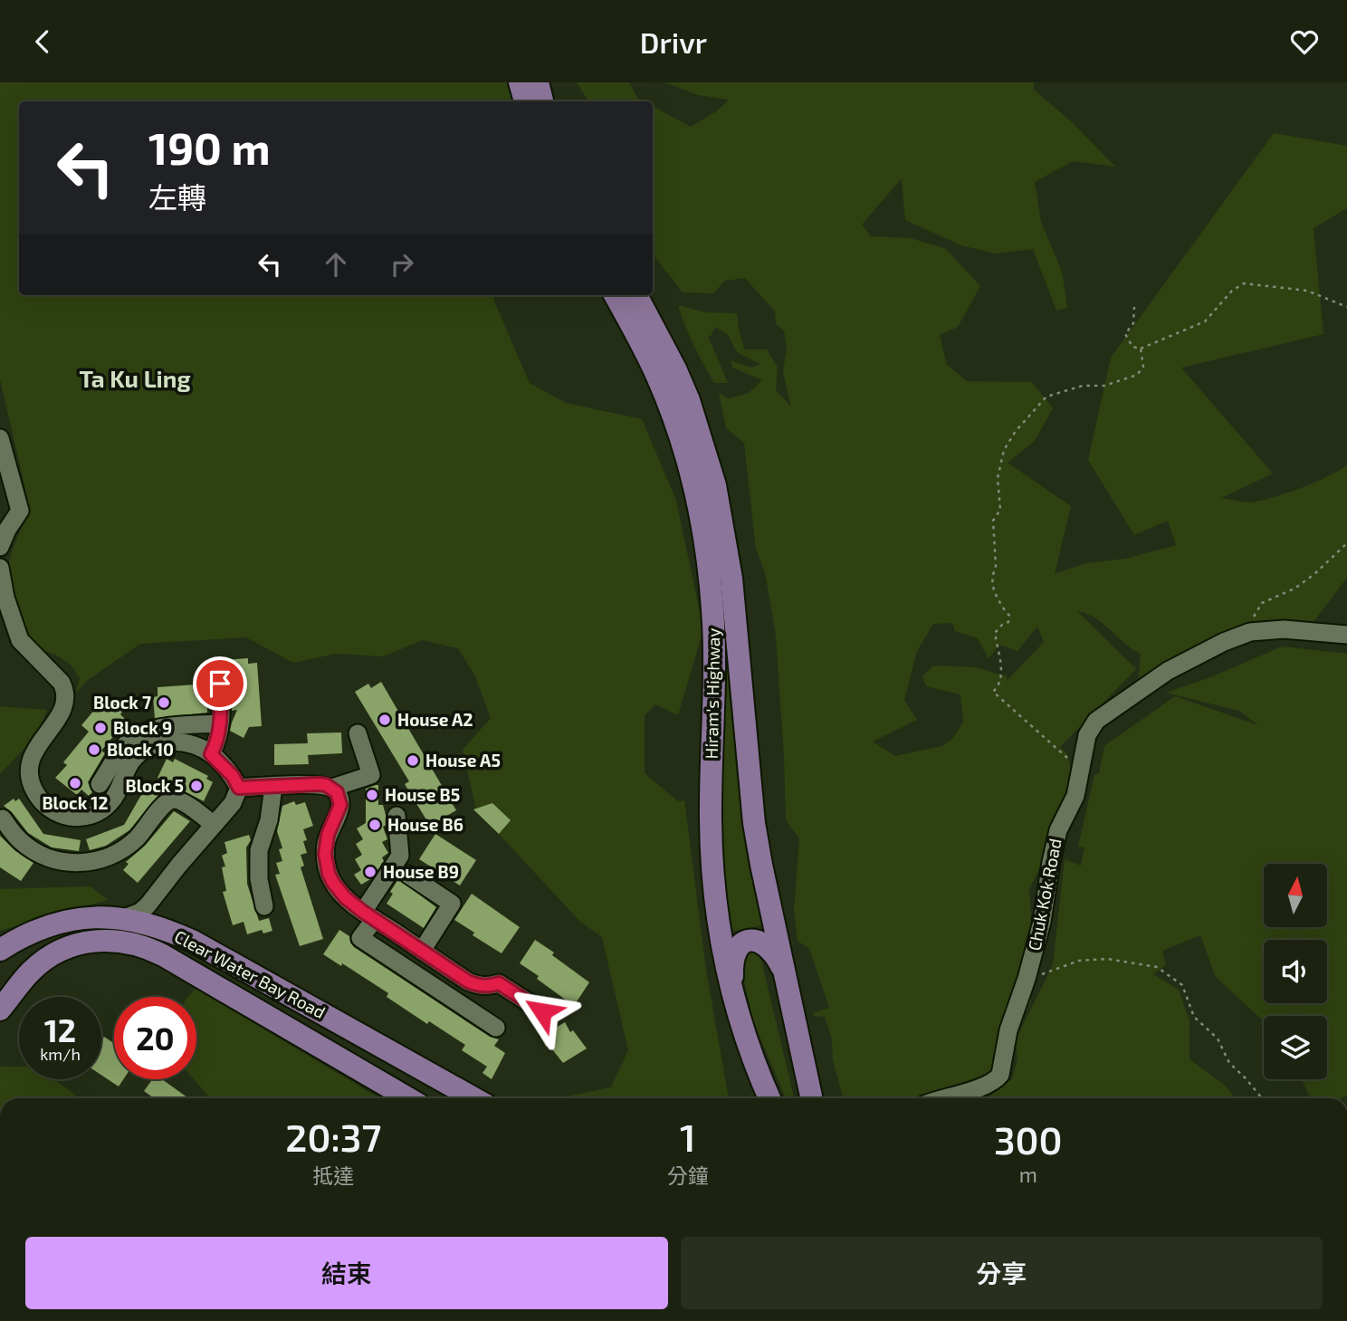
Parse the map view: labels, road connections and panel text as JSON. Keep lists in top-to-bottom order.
{
  "streets": {
    "main road": ["Hiram's Highway", "Clear Water Bay Road"],
    "street": ["Chuk Kok Road"]
  },
  "districts": ["Ta Ku Ling"],
  "places": [
    "Block 7",
    "House A2",
    "Block 9",
    "Block 10",
    "House A5",
    "Block 12",
    "Block 5",
    "House B5",
    "House B6",
    "House B9"
  ],
  "north": "top",
  "page": {
    "header": "Drivr",
    "turn": ["190 m", "左轉"],
    "speed": "12 km/h",
    "limit": "20",
    "eta": [
      "20:37",
      "抵達",
      "1",
      "分鐘",
      "300",
      "m"
    ],
    "buttons": ["結束", "分享"]
  }
}
